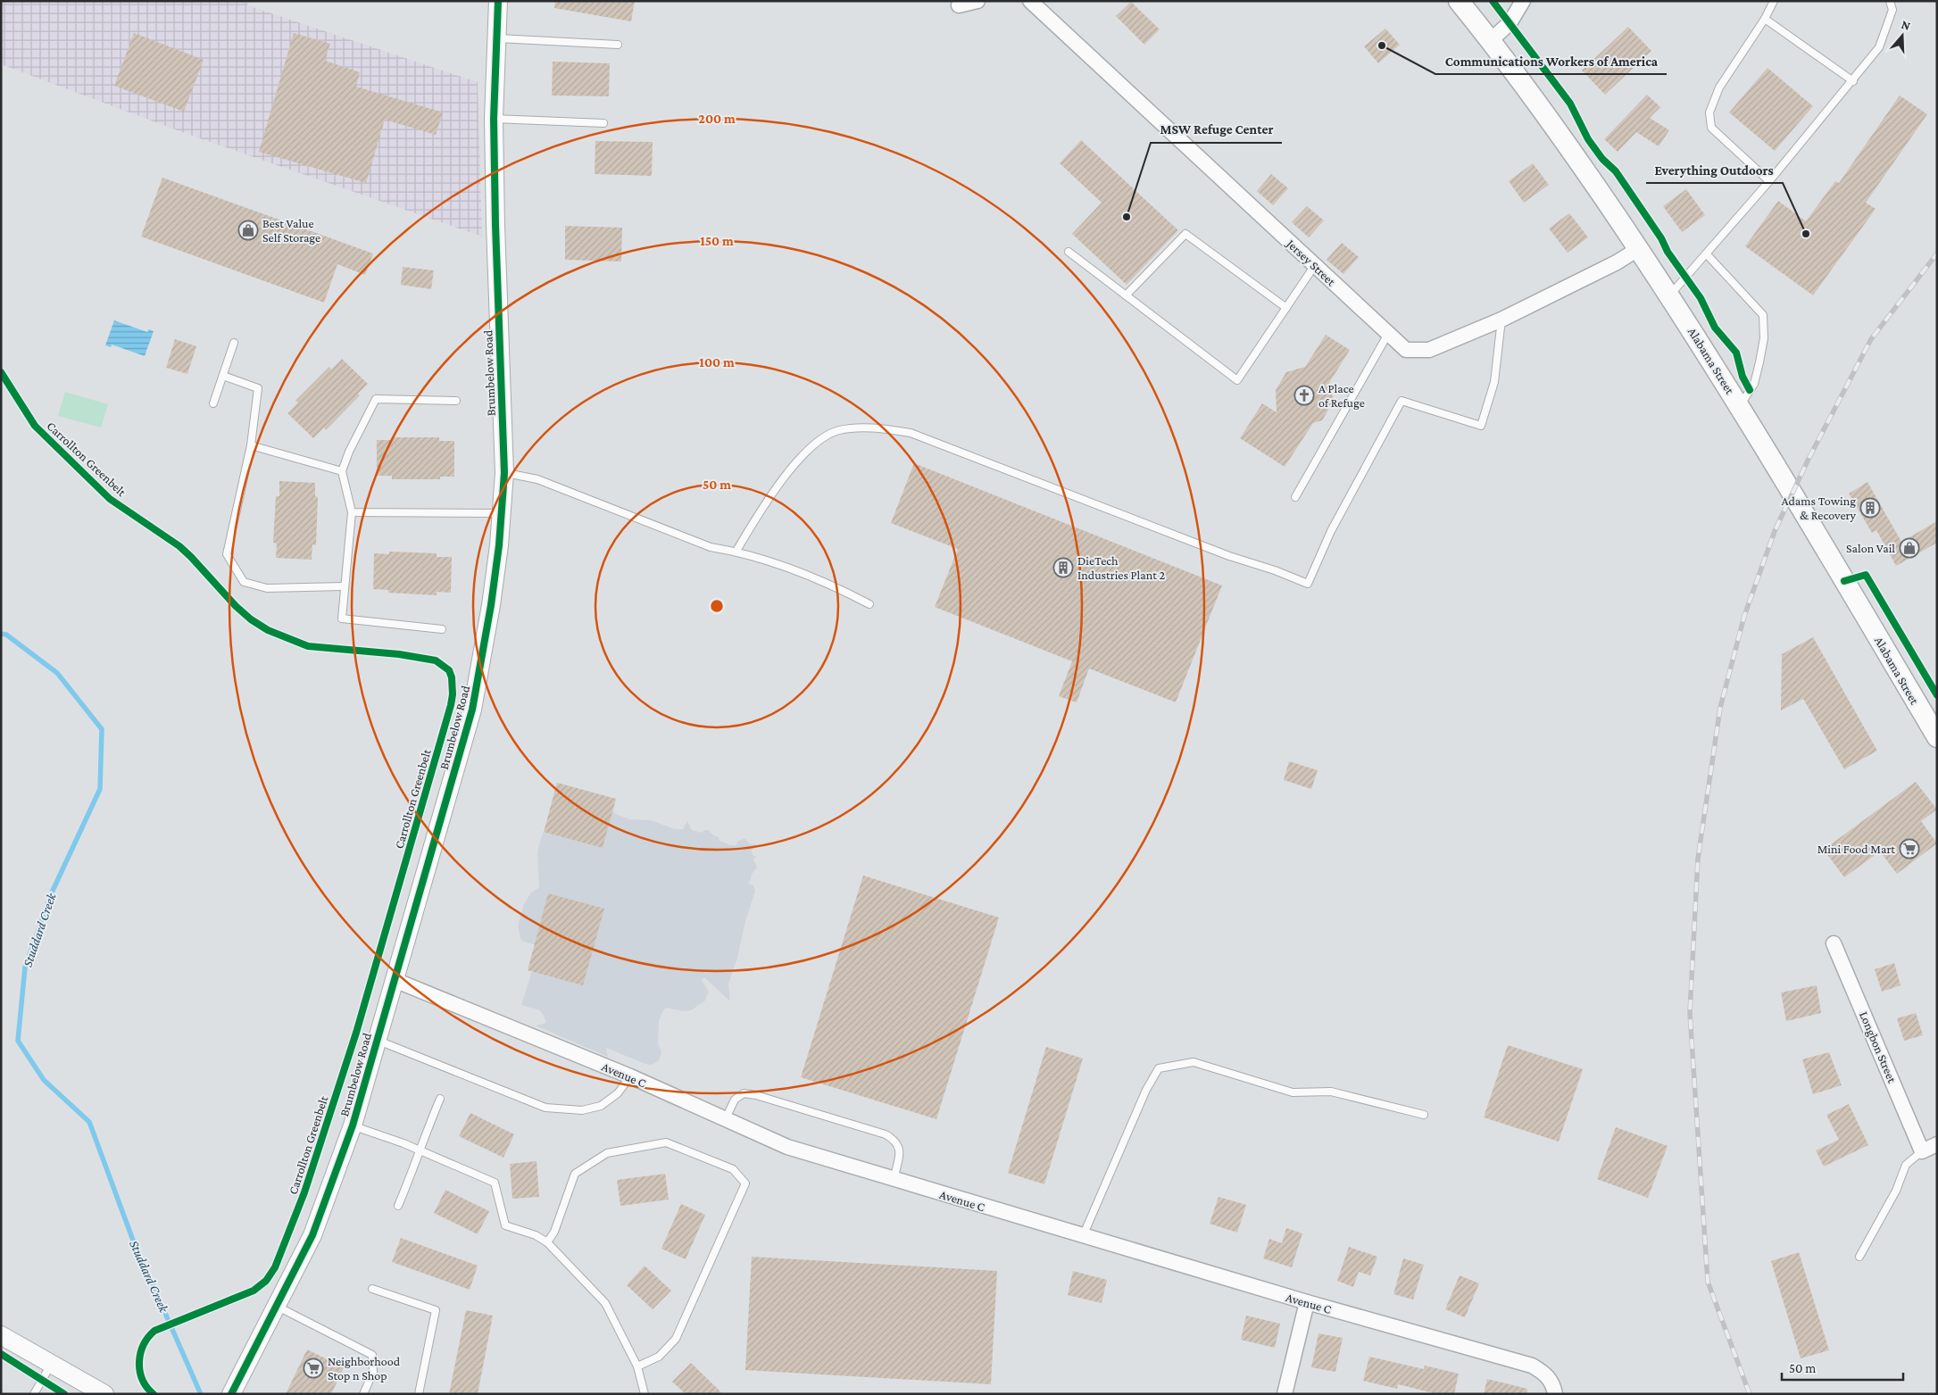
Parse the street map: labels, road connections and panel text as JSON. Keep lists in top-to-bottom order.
{
  "streets": {
    "main road": ["Alabama Street"],
    "street": [
      "Jersey Street",
      "Brumbelow Road",
      "Longbon Street",
      "Avenue C"
    ],
    "cycle path": ["Carrollton Greenbelt"]
  },
  "crossings": [
    ["Jersey Street", "Alabama Street"],
    ["Brumbelow Road", "Avenue C"]
  ],
  "water": ["Studdard Creek"],
  "places": {
    "other": ["Communications Workers of America", "MSW Refuge Center", "Everything Outdoors"],
    "shop": ["Best Value Self Storage", "Salon Vail"],
    "church": ["A Place of Refuge"],
    "building": ["Adams Towing & Recovery", "DieTech Industries Plant 2"],
    "supermarket": ["Mini Food Mart", "Neighborhood Stop n Shop"]
  },
  "scale_bar": "50 m",
  "north": "top",
  "rings": [
    "200 m",
    "150 m",
    "100 m",
    "50 m"
  ]
}
